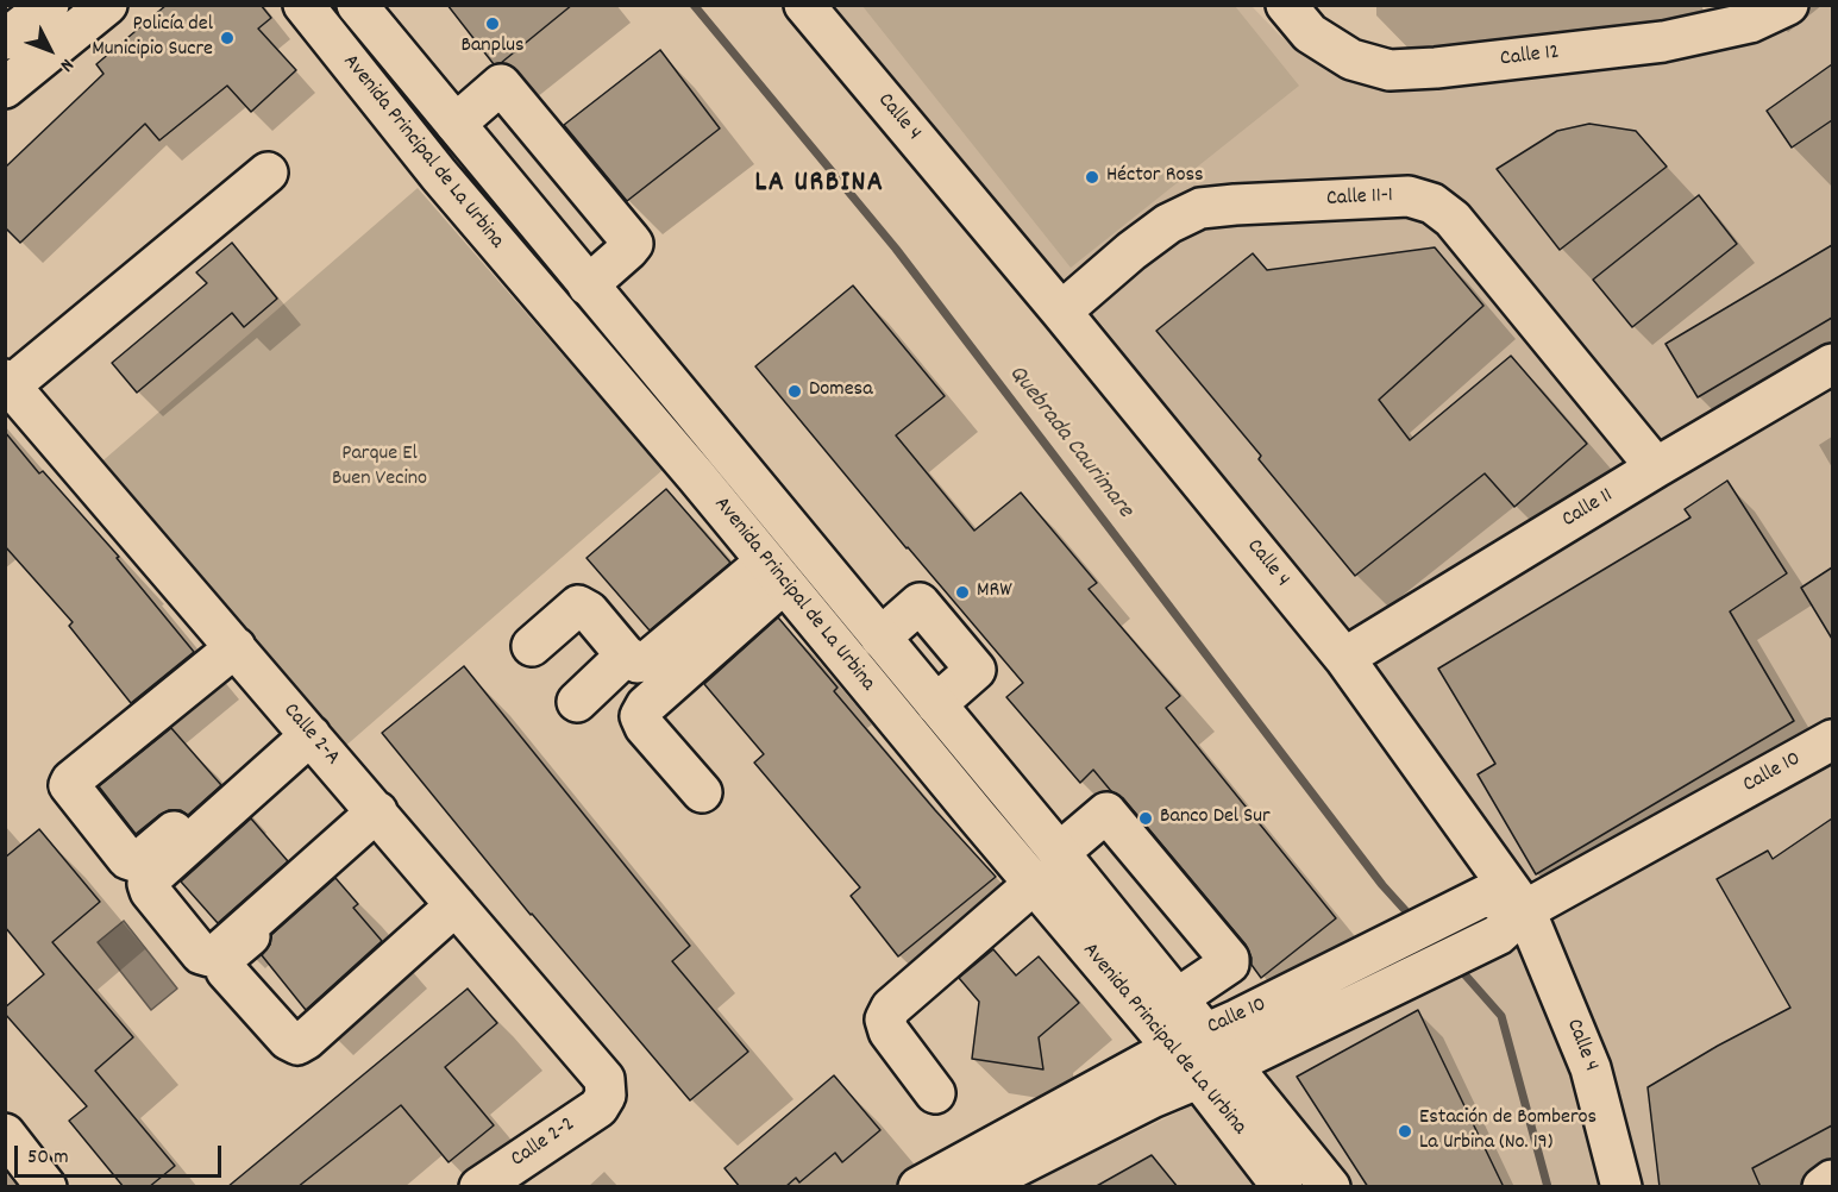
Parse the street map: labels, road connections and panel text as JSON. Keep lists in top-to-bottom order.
{
  "streets": {
    "street": [
      "Calle 12",
      "Calle 4",
      "Avenida Principal de La Urbina",
      "Calle 11-1",
      "Calle 11",
      "Calle 2-A",
      "Calle 10",
      "Calle 2-2"
    ]
  },
  "crossings": [
    ["Calle 4", "Calle 11-1"],
    ["Calle 4", "Calle 11"],
    ["Calle 4", "Calle 10"],
    ["Avenida Principal de La Urbina", "Calle 10"],
    ["Calle 11-1", "Calle 11"],
    ["Calle 2-A", "Calle 2-2"]
  ],
  "districts": ["LA URBINA"],
  "water": ["Quebrada Caurimare"],
  "parks": ["Parque El Buen Vecino"],
  "places": [
    "Banplus",
    "Policía del Municipio Sucre",
    "Héctor Ross",
    "Domesa",
    "MRW",
    "Banco Del Sur",
    "Estación de Bomberos La Urbina (No. 19)"
  ],
  "scale_bar": "50 m",
  "north": "bottom right"
}
